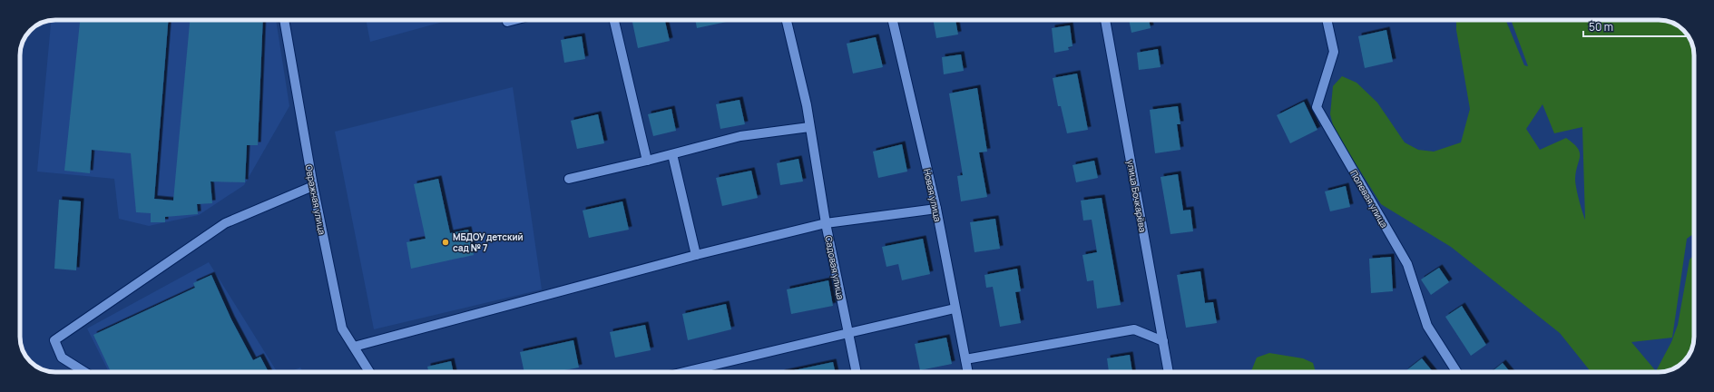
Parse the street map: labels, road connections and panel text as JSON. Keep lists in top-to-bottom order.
{
  "streets": {
    "street": [
      "Новая улица",
      "улица Бочкарёва",
      "Полевая улица",
      "Овражная улица",
      "Садовая улица"
    ]
  },
  "places": ["МБДОУ детский сад № 7"],
  "scale_bar": "50 m"
}
